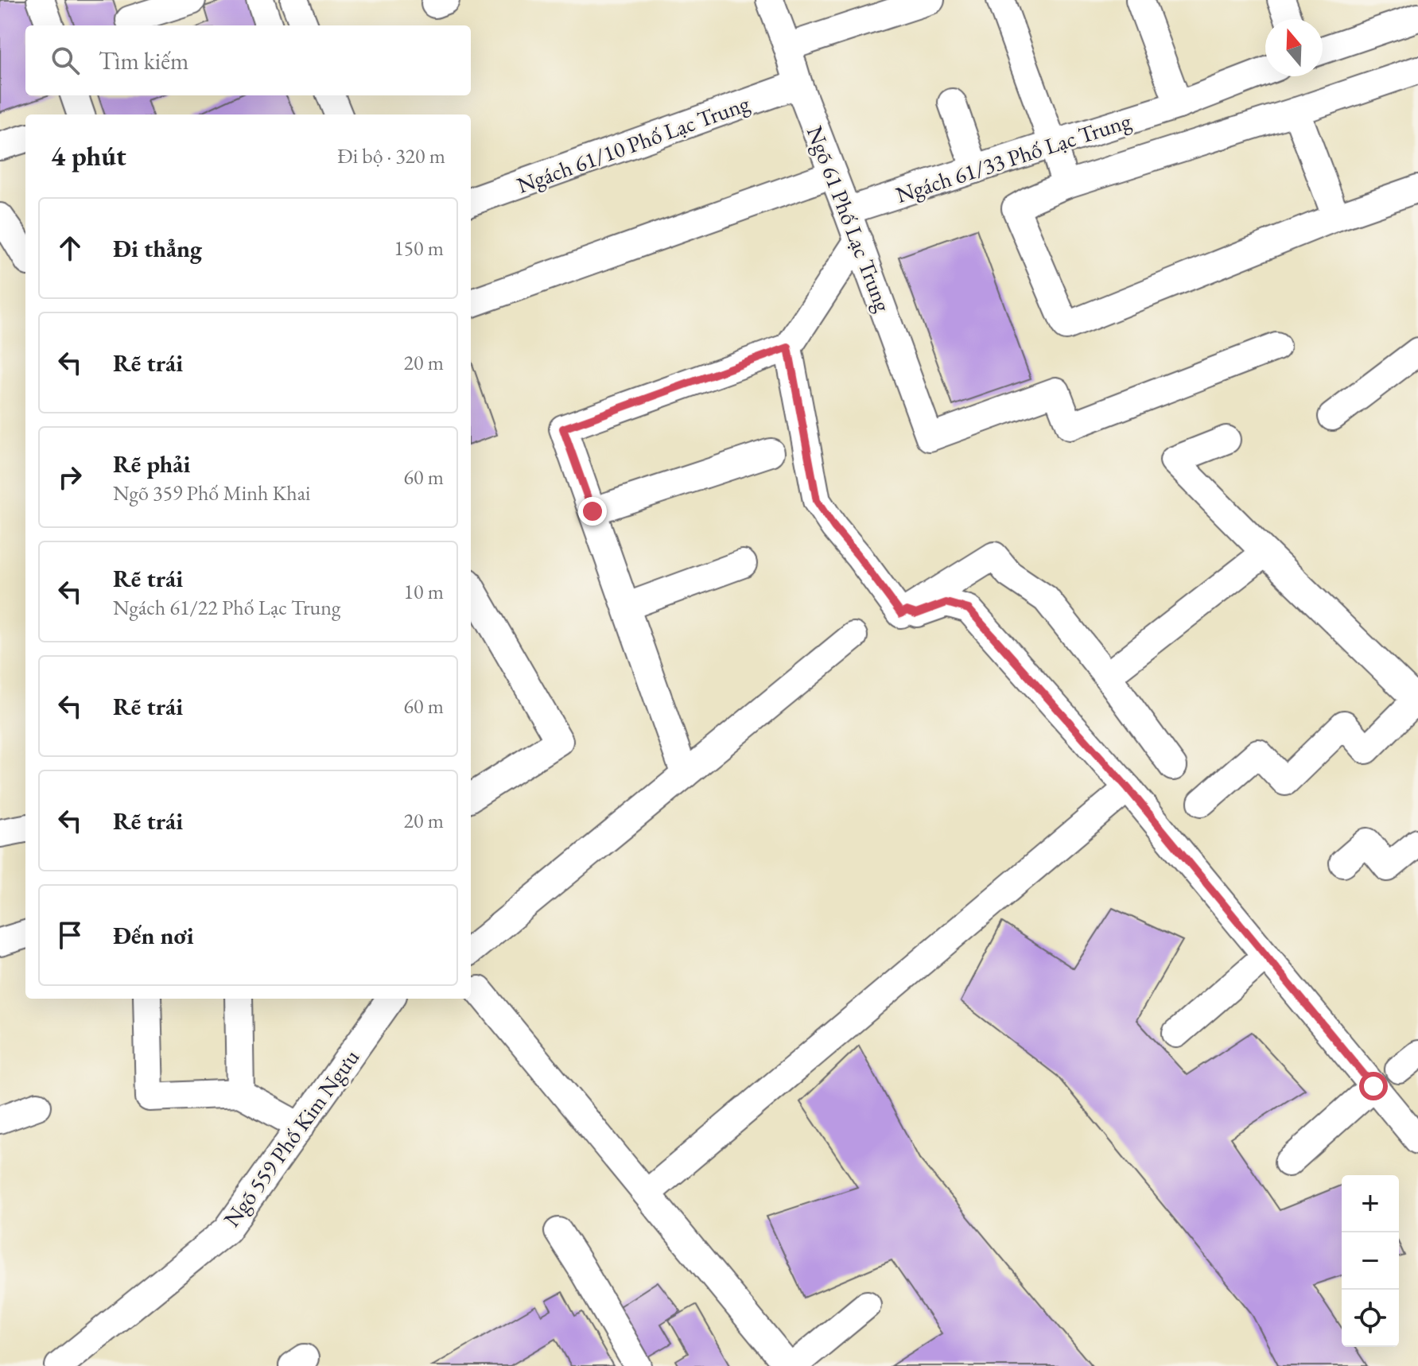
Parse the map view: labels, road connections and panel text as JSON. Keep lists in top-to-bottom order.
{
  "streets": {
    "street": [
      "Ngách 61/10 Phố Lạc Trung",
      "Ngách 61/33 Phố Lạc Trung",
      "Ngõ 61 Phố Lạc Trung",
      "Ngõ 559 Phố Kim Ngưu"
    ]
  },
  "crossings": [
    ["Ngách 61/10 Phố Lạc Trung", "Ngõ 61 Phố Lạc Trung"],
    ["Ngách 61/33 Phố Lạc Trung", "Ngõ 61 Phố Lạc Trung"]
  ],
  "north": "top",
  "page": {
    "search": "Tìm kiếm",
    "heading": ["4 phút", "Đi bộ · 320 m"],
    "list": [
      ["Đi thẳng", "150 m"],
      ["Rẽ trái", "20 m"],
      ["Rẽ phải", "Ngõ 359 Phố Minh Khai", "60 m"],
      ["Rẽ trái", "Ngách 61/22 Phố Lạc Trung", "10 m"],
      ["Rẽ trái", "60 m"],
      ["Rẽ trái", "20 m"],
      "Đến nơi"
    ],
    "map_buttons": ["+", "−"]
  }
}
